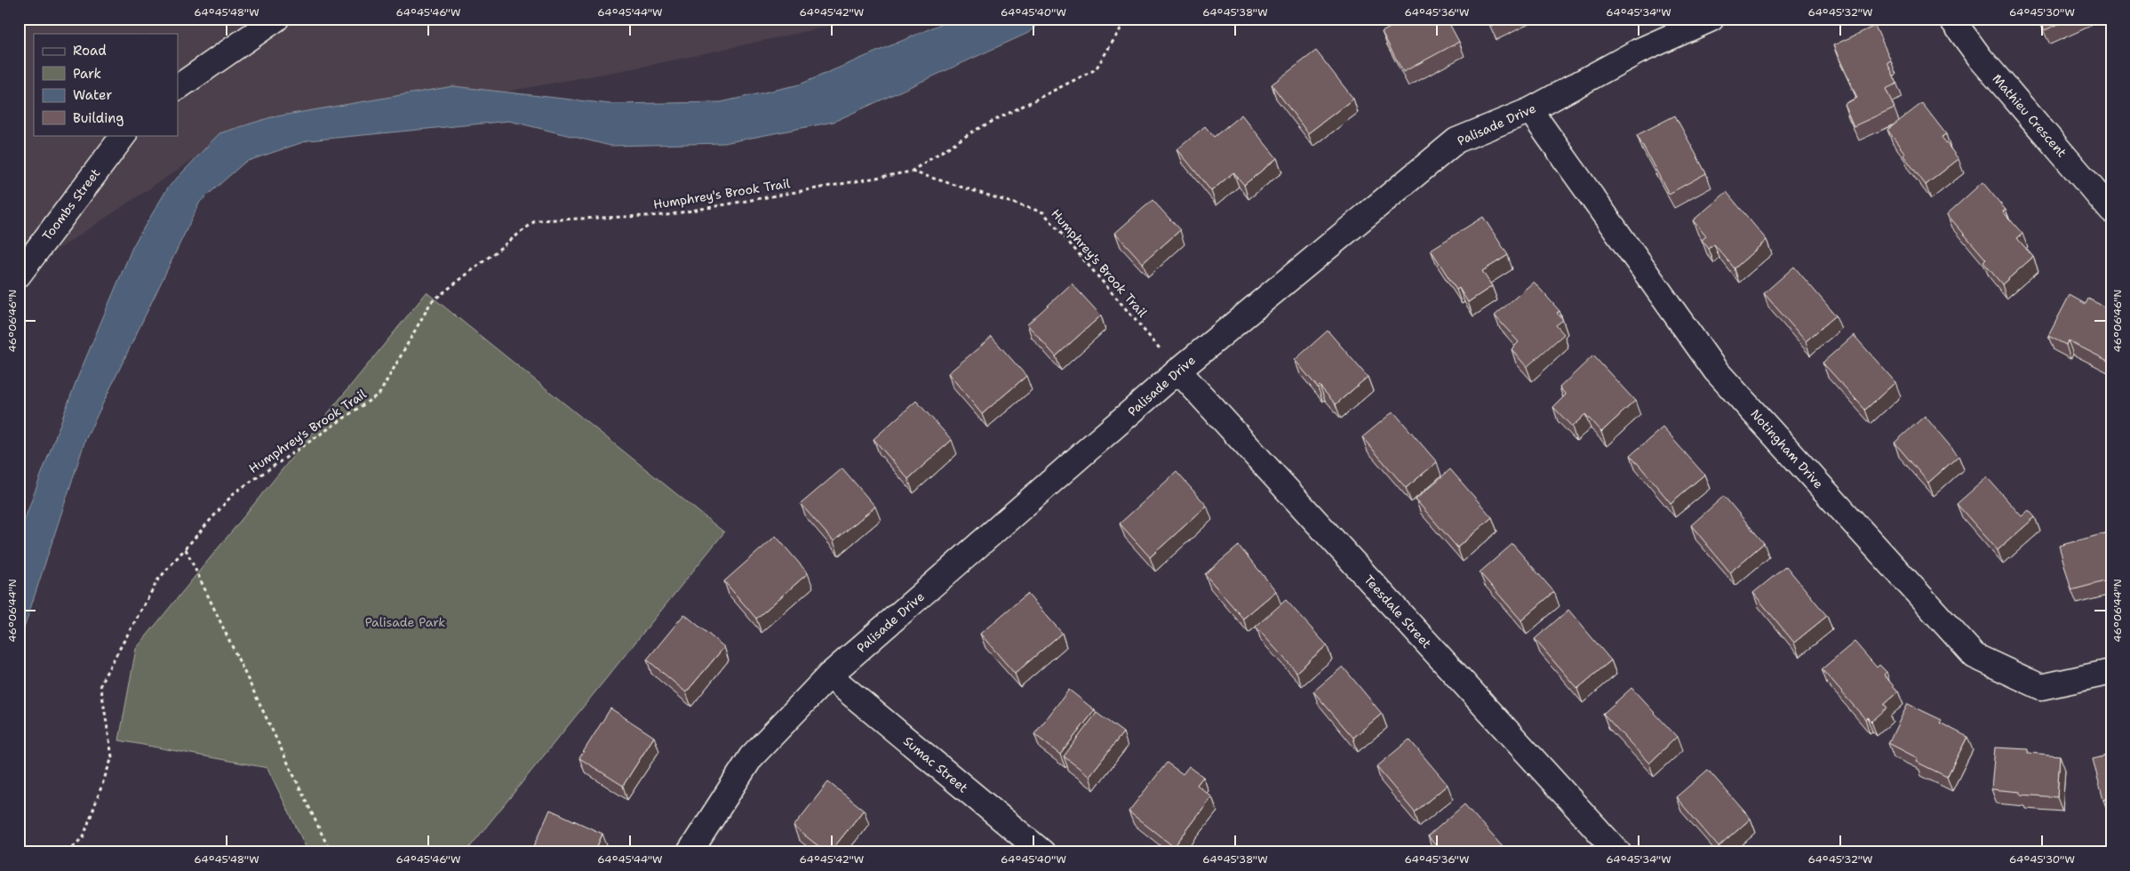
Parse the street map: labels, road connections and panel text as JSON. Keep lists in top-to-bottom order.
{
  "streets": {
    "street": [
      "Mathieu Crescent",
      "Palisade Drive",
      "Toombs Street",
      "Notingham Drive",
      "Teesdale Street",
      "Sumac Street"
    ],
    "path": ["Humphrey's Brook Trail"]
  },
  "crossings": [
    ["Palisade Drive", "Humphrey's Brook Trail"],
    ["Palisade Drive", "Notingham Drive"],
    ["Palisade Drive", "Teesdale Street"],
    ["Palisade Drive", "Sumac Street"],
    ["Humphrey's Brook Trail", "Teesdale Street"]
  ],
  "parks": ["Palisade Park"],
  "legend": [
    "Road",
    "Park",
    "Water",
    "Building"
  ],
  "coordinates": [
    "64°45'48\"W",
    "64°45'46\"W",
    "64°45'44\"W",
    "64°45'42\"W",
    "64°45'40\"W",
    "64°45'38\"W",
    "64°45'36\"W",
    "64°45'34\"W",
    "64°45'32\"W",
    "64°45'30\"W",
    "46°06'46\"N",
    "46°06'44\"N"
  ]
}
